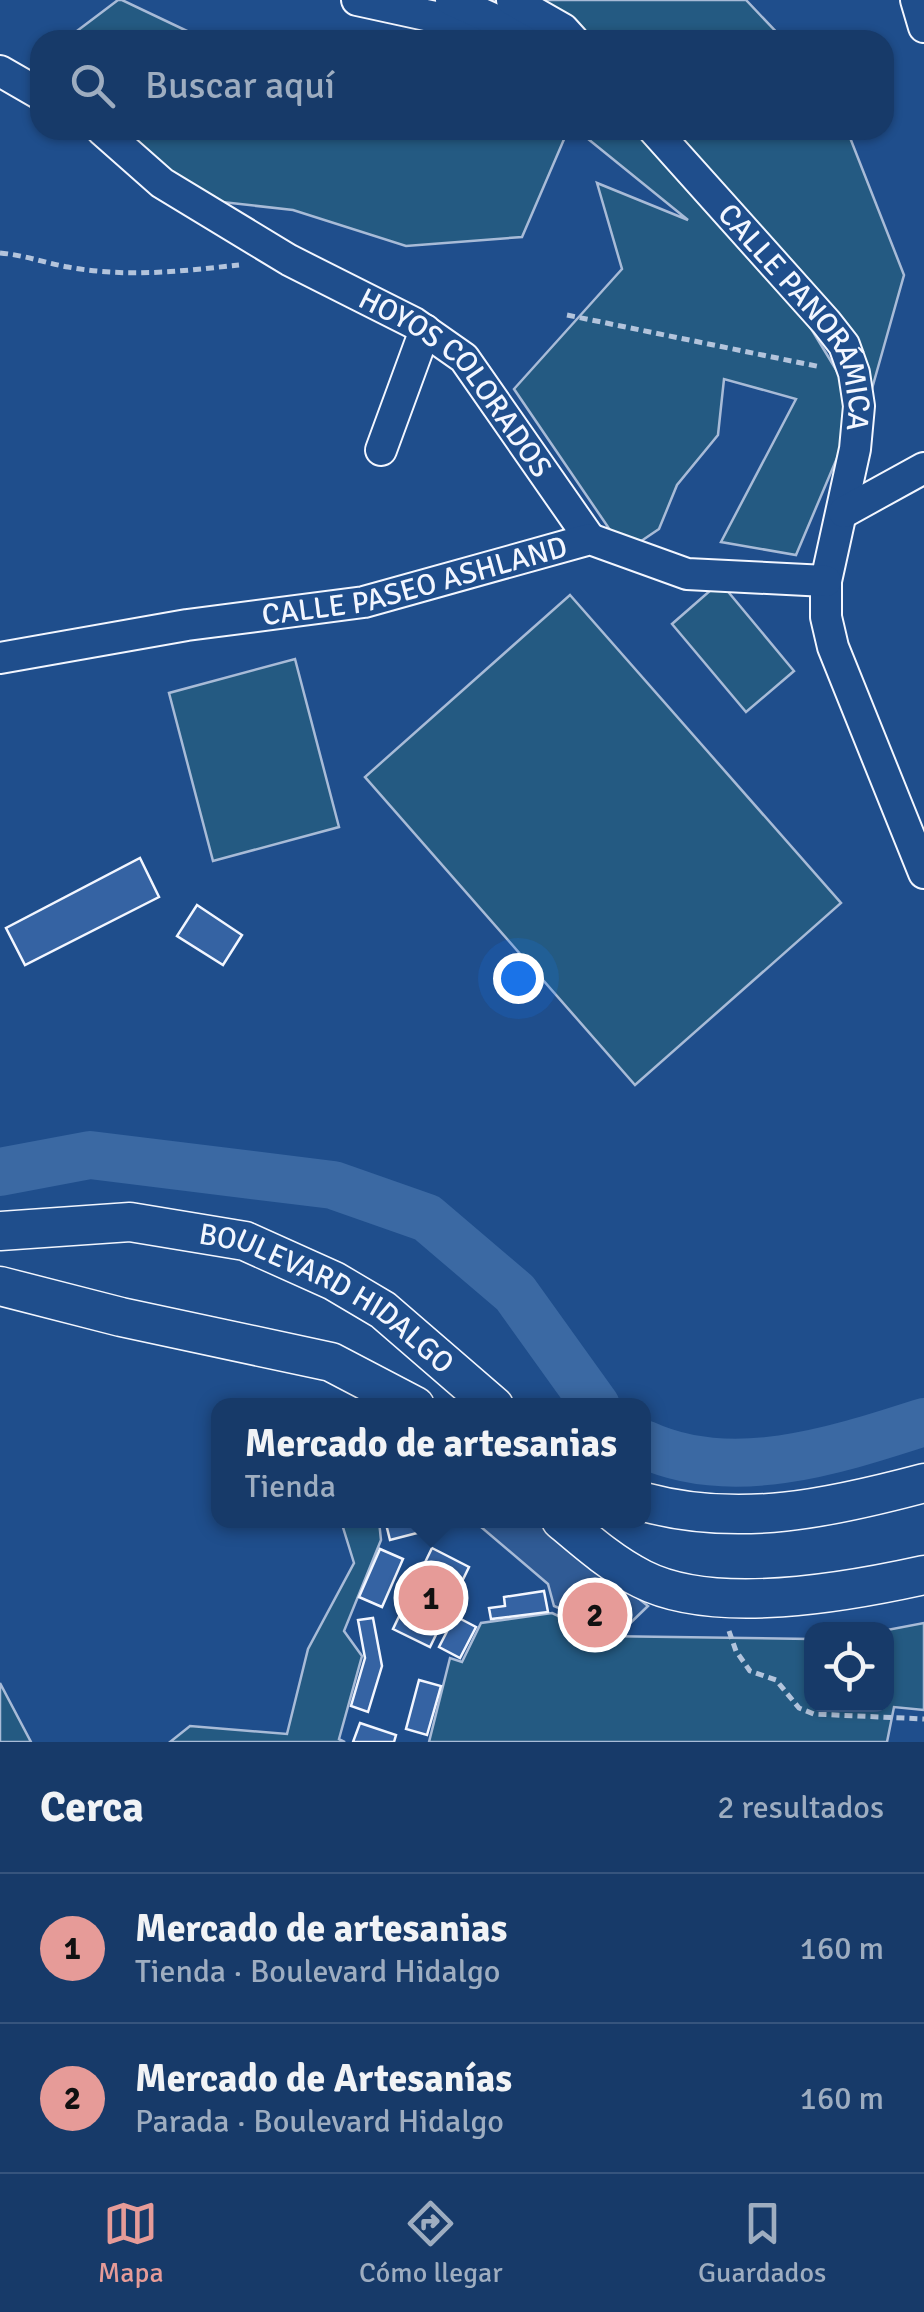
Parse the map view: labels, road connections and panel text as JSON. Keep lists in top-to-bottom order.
{
  "streets": {
    "main road": ["BOULEVARD HIDALGO"],
    "street": ["CALLE PANORÁMICA", "HOYOS COLORADOS", "CALLE PASEO ASHLAND"]
  },
  "crossings": [
    ["CALLE PANORÁMICA", "CALLE PASEO ASHLAND"],
    ["HOYOS COLORADOS", "CALLE PASEO ASHLAND"]
  ],
  "page": {
    "search": "Buscar aquí",
    "popup": ["Mercado de artesanias", "Tienda"],
    "pins": ["1", "2"],
    "heading": ["Cerca", "2 resultados"],
    "list": [
      {
        "mark": "1",
        "name": "Mercado de artesanias",
        "note": "Tienda · Boulevard Hidalgo",
        "value": "160 m"
      },
      {
        "mark": "2",
        "name": "Mercado de Artesanías",
        "note": "Parada · Boulevard Hidalgo",
        "value": "160 m"
      }
    ],
    "nav": ["Mapa", "Cómo llegar", "Guardados"]
  }
}
